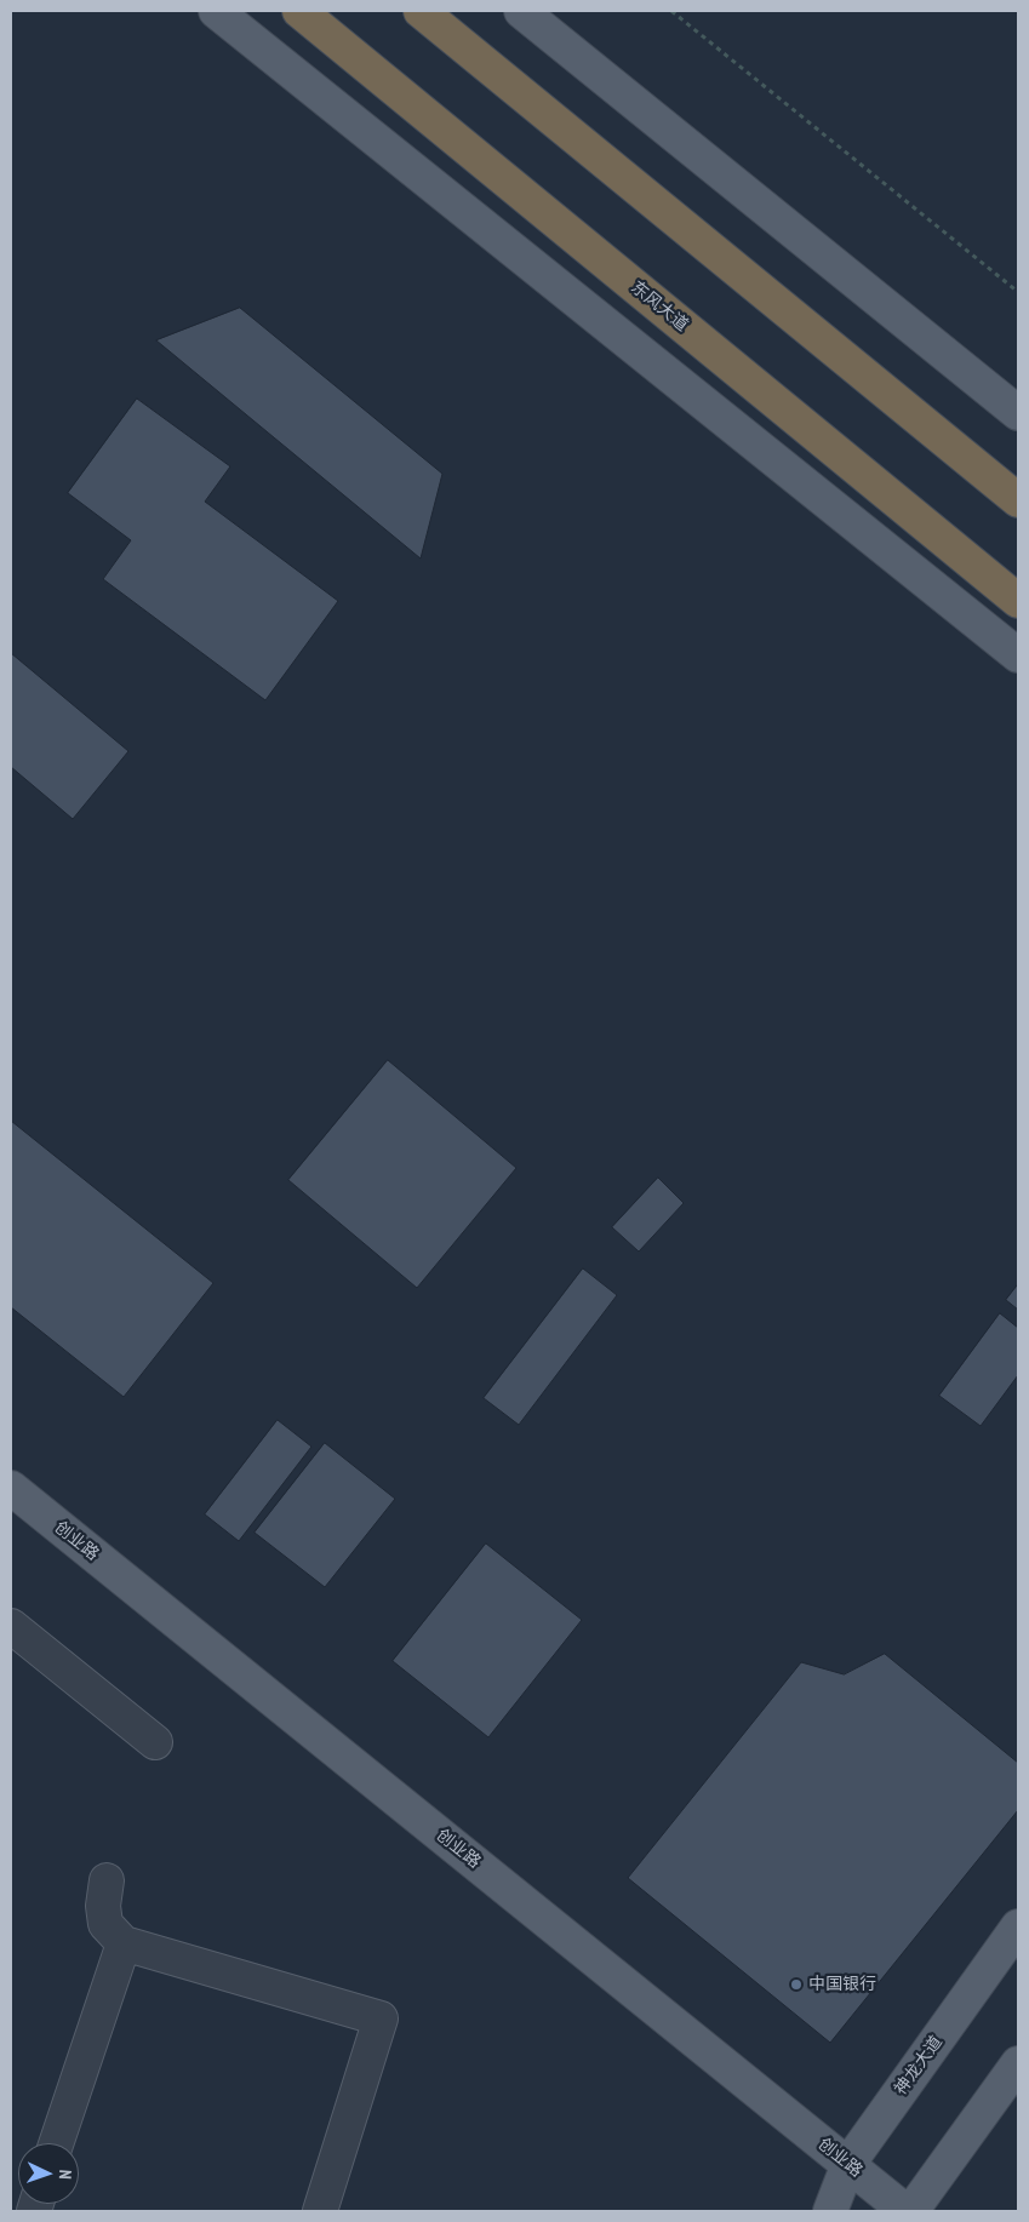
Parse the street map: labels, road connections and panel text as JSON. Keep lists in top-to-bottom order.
{
  "streets": {
    "highway": ["东风大道"],
    "main road": ["创业路", "神龙大道"]
  },
  "crossings": [
    ["创业路", "神龙大道"]
  ],
  "places": ["中国银行"],
  "north": "right"
}
